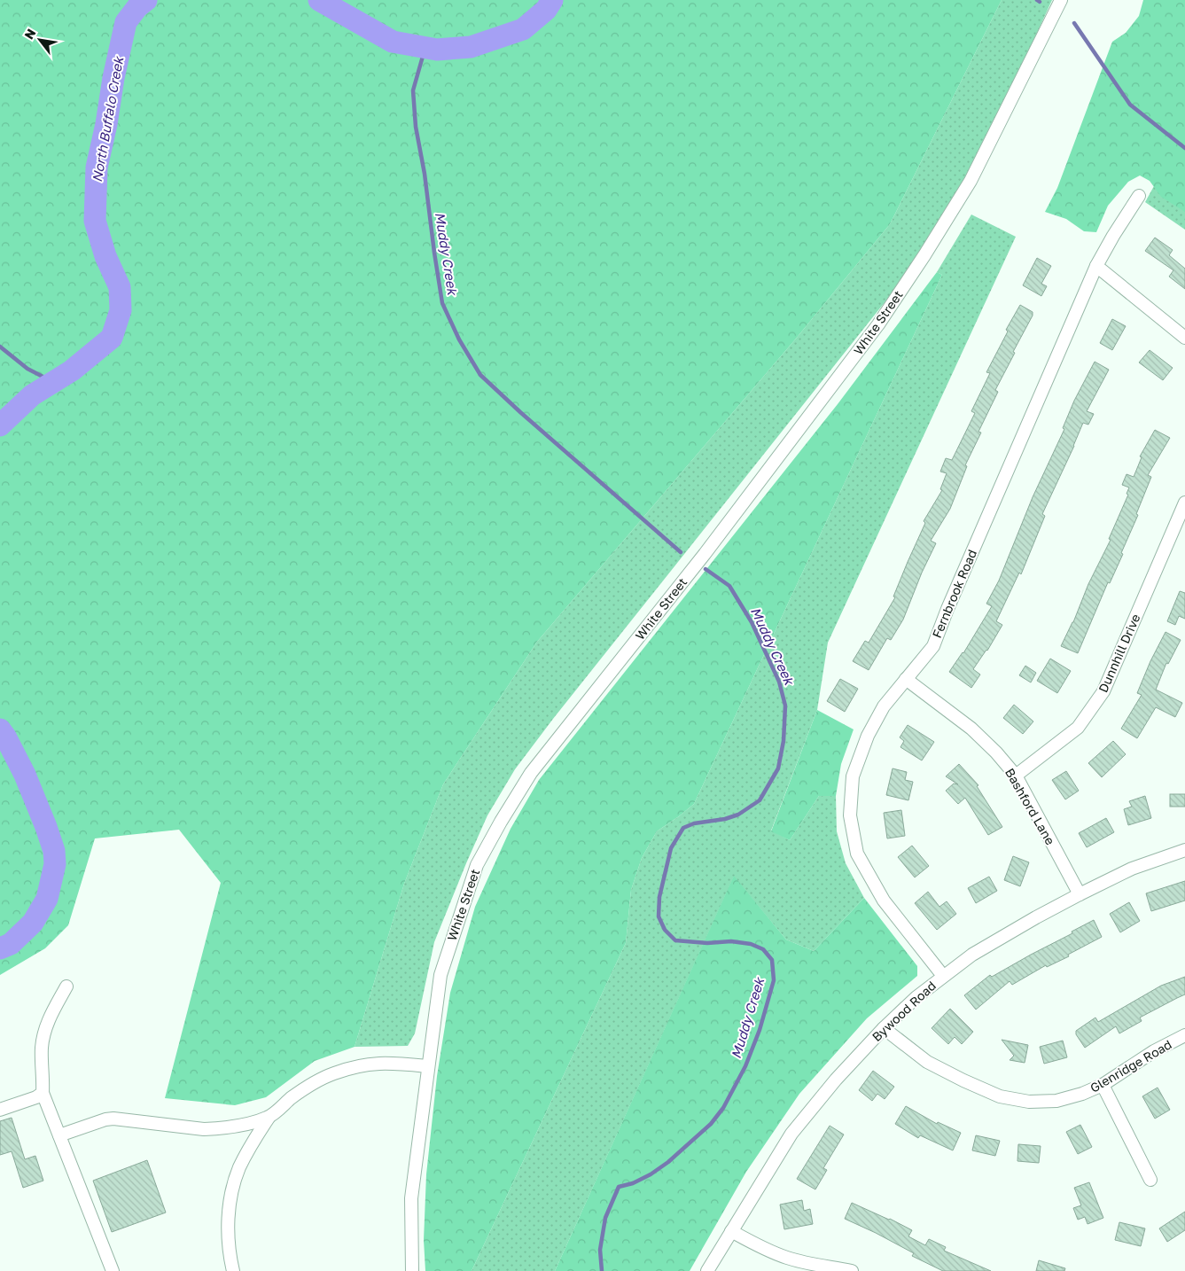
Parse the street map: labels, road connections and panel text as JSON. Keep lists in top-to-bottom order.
{
  "streets": {
    "street": [
      "White Street",
      "Fernbrook Road",
      "Dunnhill Drive",
      "Bashford Lane",
      "Bywood Road",
      "Glenridge Road"
    ]
  },
  "crossings": [
    ["Fernbrook Road", "Bashford Lane"],
    ["Fernbrook Road", "Bywood Road"],
    ["Dunnhill Drive", "Bashford Lane"],
    ["Bashford Lane", "Bywood Road"],
    ["Bywood Road", "Glenridge Road"]
  ],
  "water": ["North Buffalo Creek", "Muddy Creek"],
  "north": "top left"
}
